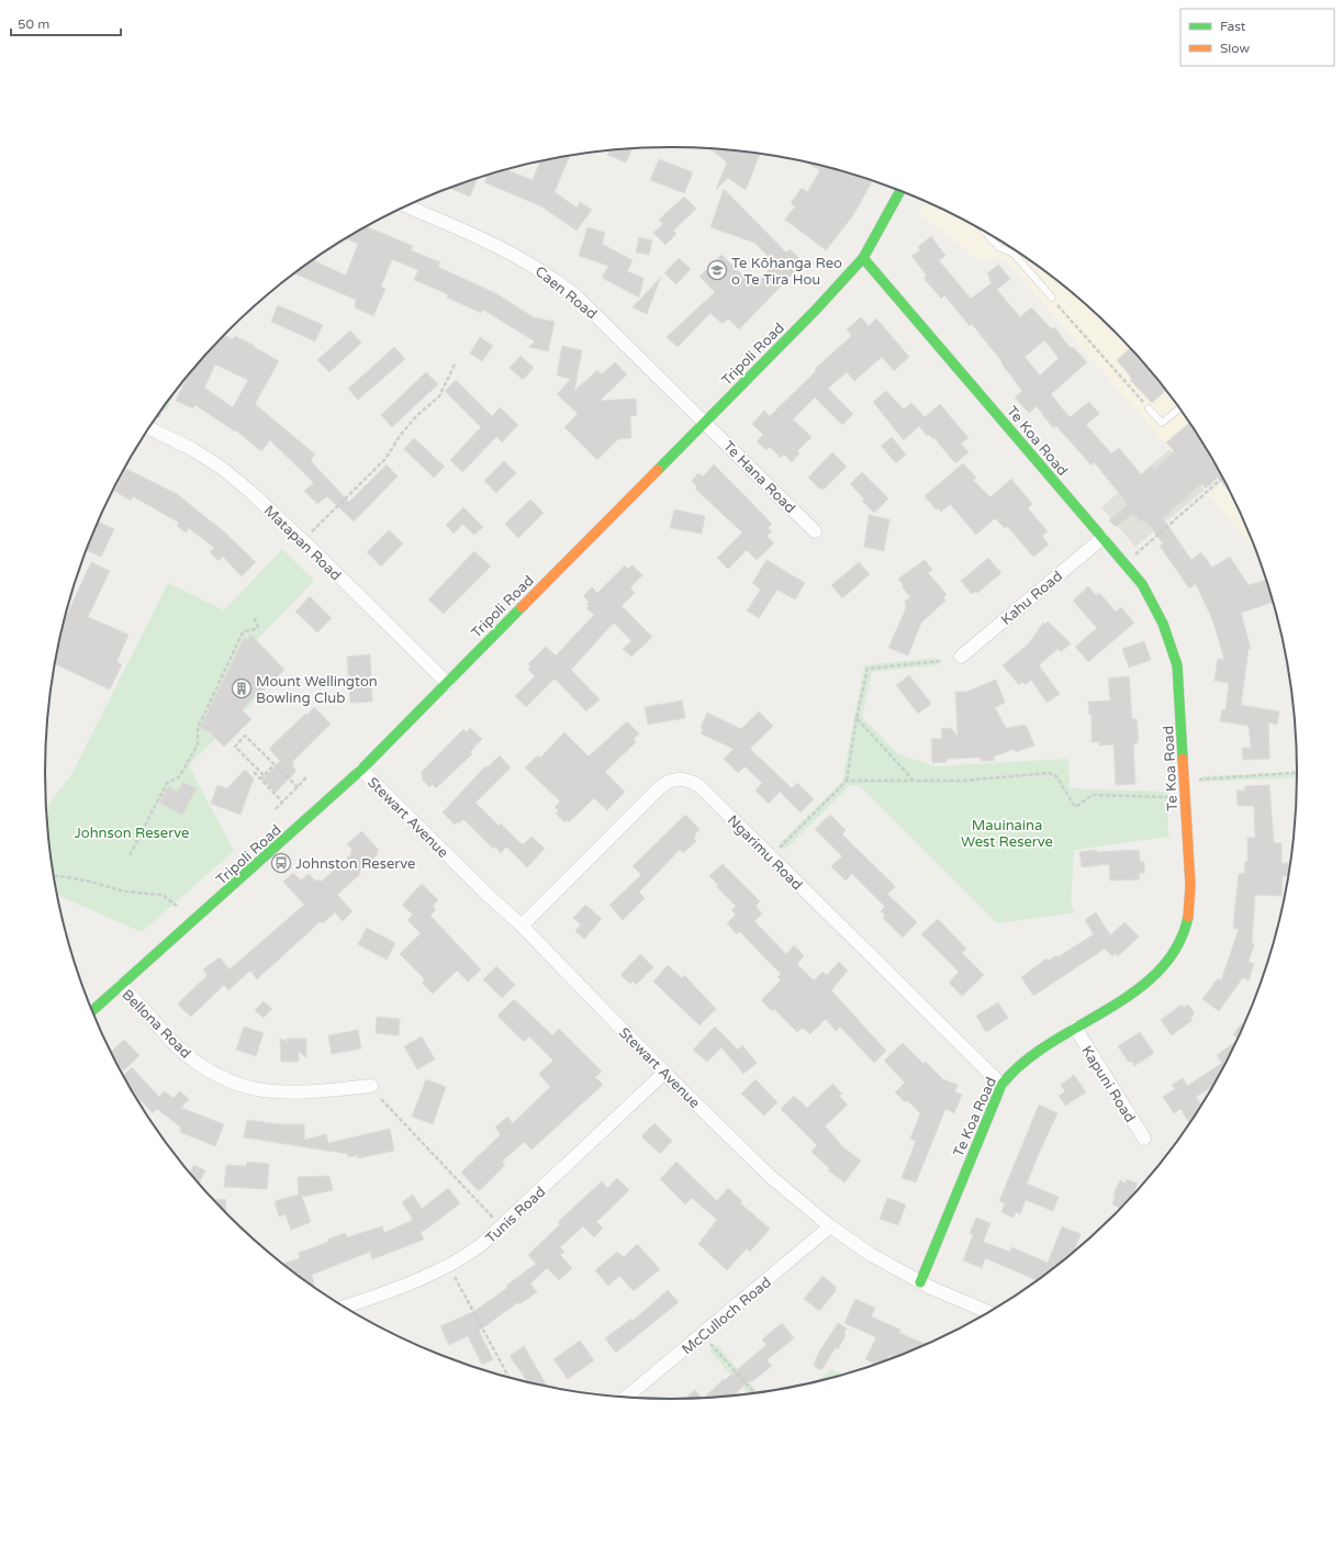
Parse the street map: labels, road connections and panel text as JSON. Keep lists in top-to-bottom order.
{
  "streets": {
    "street": [
      "Caen Road",
      "Tripoli Road",
      "Te Koa Road",
      "Te Hana Road",
      "Matapan Road",
      "Kahu Road",
      "Stewart Avenue",
      "Ngarimu Road",
      "Bellona Road",
      "Kapuni Road",
      "Tunis Road",
      "McCulloch Road"
    ]
  },
  "crossings": [
    ["Caen Road", "Tripoli Road"],
    ["Caen Road", "Te Hana Road"],
    ["Tripoli Road", "Te Koa Road"],
    ["Tripoli Road", "Te Hana Road"],
    ["Tripoli Road", "Matapan Road"],
    ["Tripoli Road", "Stewart Avenue"],
    ["Tripoli Road", "Bellona Road"],
    ["Te Koa Road", "Kahu Road"],
    ["Te Koa Road", "Stewart Avenue"],
    ["Te Koa Road", "Ngarimu Road"],
    ["Te Koa Road", "Kapuni Road"],
    ["Stewart Avenue", "Ngarimu Road"],
    ["Stewart Avenue", "Tunis Road"],
    ["Stewart Avenue", "McCulloch Road"]
  ],
  "parks": ["Mauinaina West Reserve", "Johnson Reserve"],
  "places": {
    "school or university": ["Te Kōhanga Reo o Te Tira Hou"],
    "building": ["Mount Wellington Bowling Club"],
    "bus stop": ["Johnston Reserve"]
  },
  "legend": ["Fast", "Slow"],
  "scale_bar": "50 m"
}
